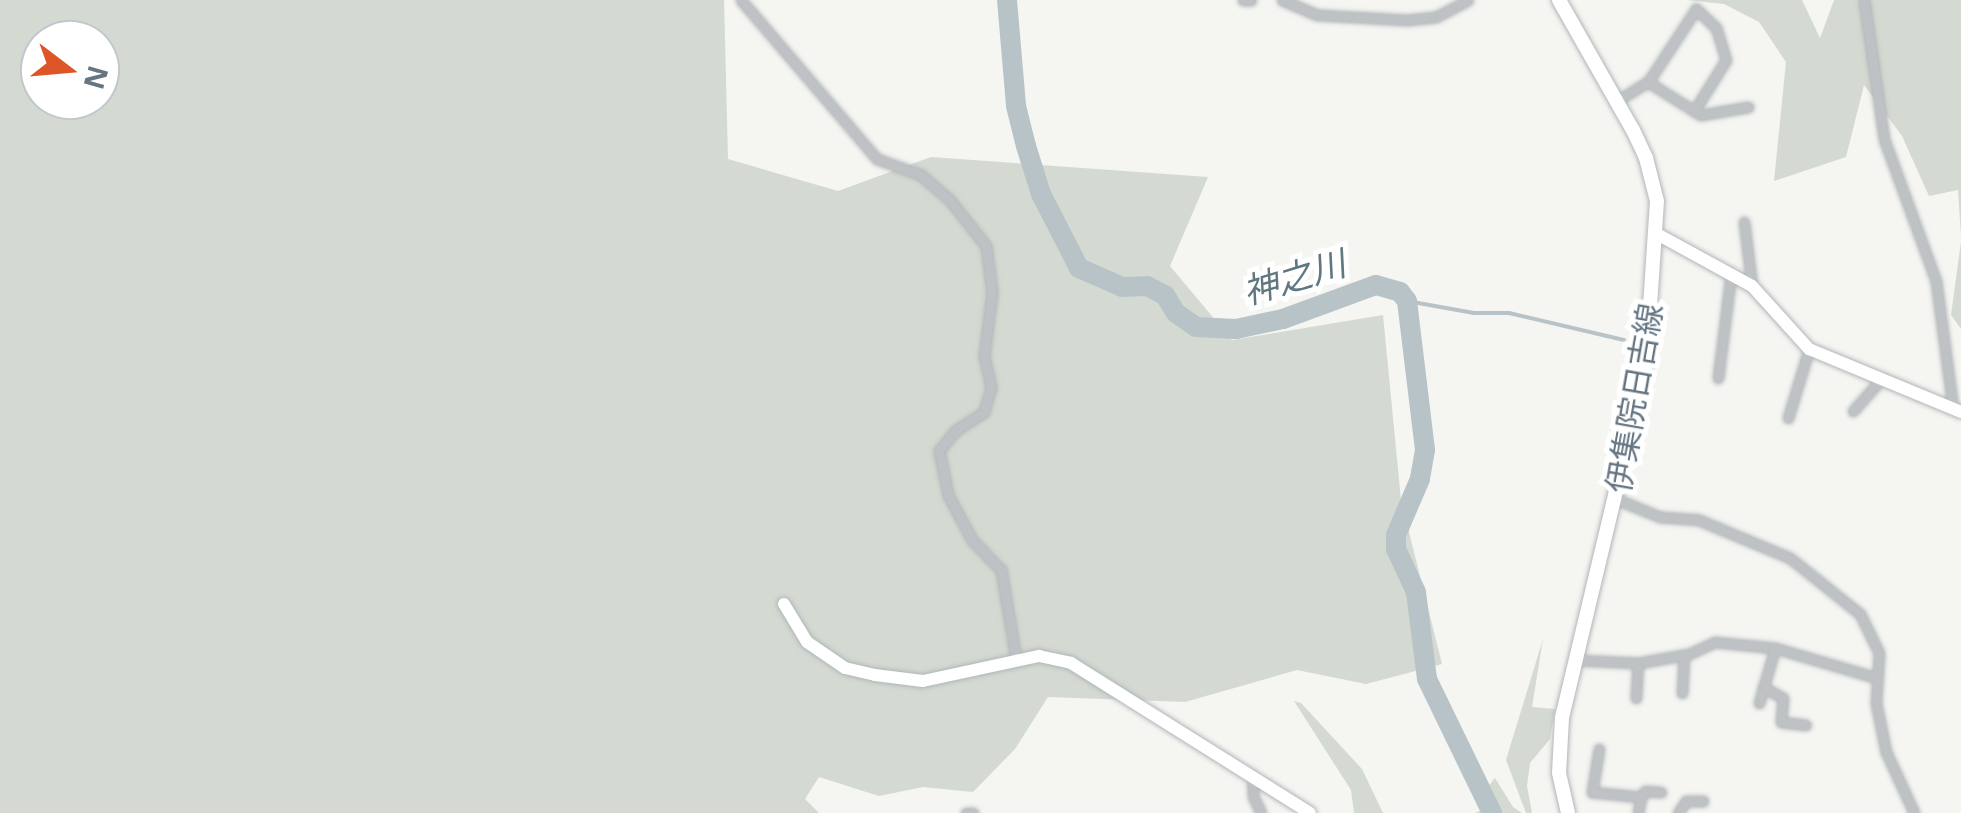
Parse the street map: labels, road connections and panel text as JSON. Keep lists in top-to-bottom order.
{
  "streets": {
    "main road": ["伊集院日吉線"]
  },
  "water": ["神之川"],
  "north": "right"
}
